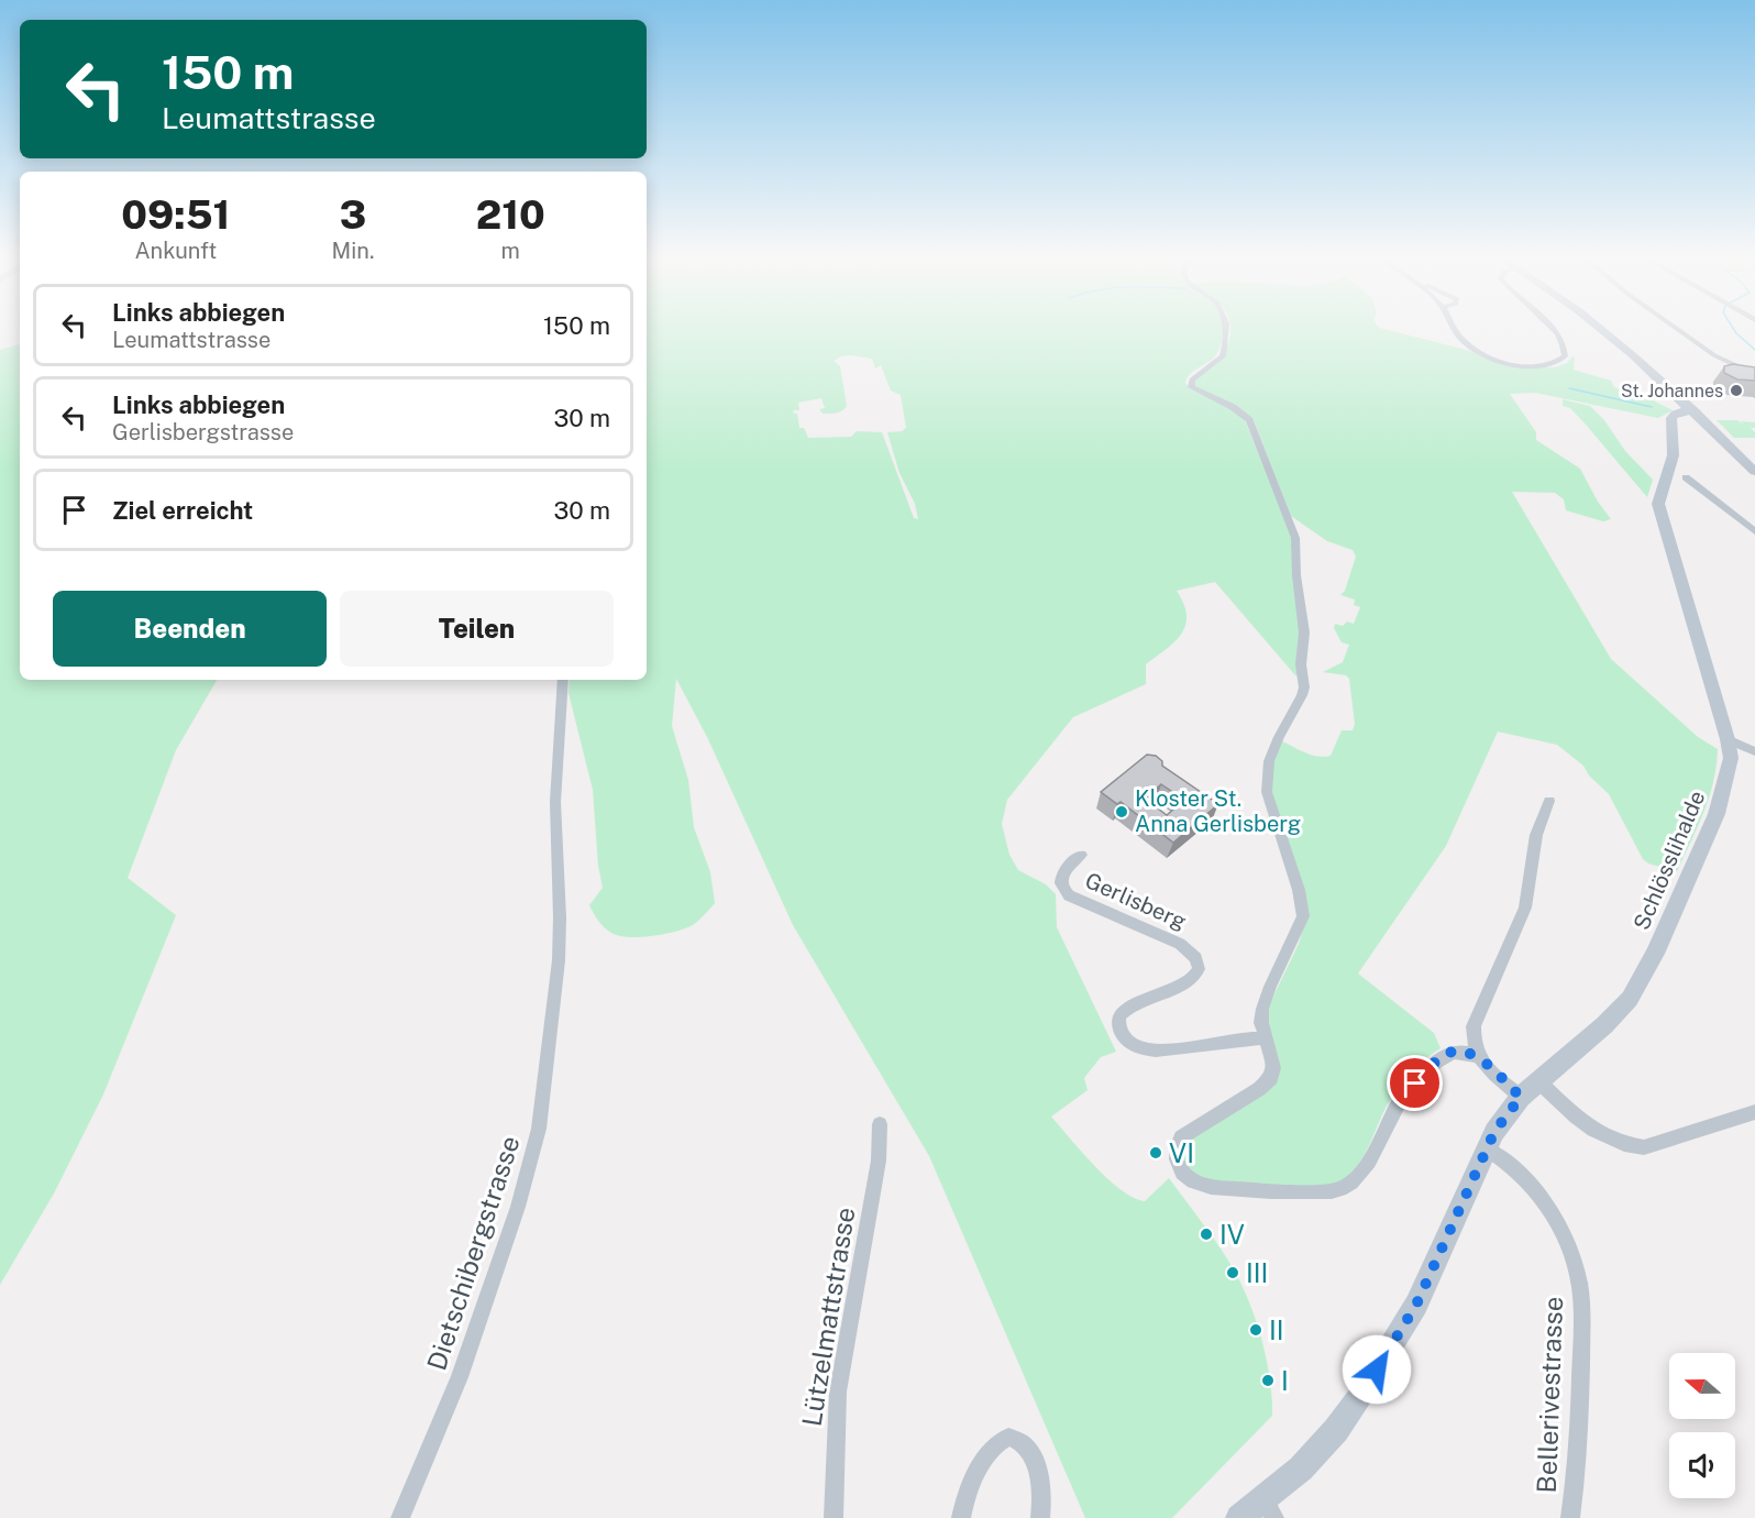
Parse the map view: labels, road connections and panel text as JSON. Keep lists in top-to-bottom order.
{
  "streets": {
    "main road": ["Schlösslihalde"],
    "street": [
      "Gerlisberg",
      "Dietschibergstrasse",
      "Lützelmattstrasse",
      "Bellerivestrasse"
    ]
  },
  "crossings": [
    ["Schlösslihalde", "Bellerivestrasse"]
  ],
  "places": [
    "St. Johannes",
    "Kloster St. Anna Gerlisberg",
    "VI",
    "IV",
    "III",
    "II",
    "I"
  ],
  "north": "left",
  "page": {
    "turn": ["150 m", "Leumattstrasse"],
    "eta": [
      "09:51",
      "Ankunft",
      "3",
      "Min.",
      "210",
      "m"
    ],
    "list": [
      {
        "name": "Links abbiegen",
        "note": "Leumattstrasse",
        "value": "150 m"
      },
      {
        "name": "Links abbiegen",
        "note": "Gerlisbergstrasse",
        "value": "30 m"
      },
      {
        "name": "Ziel erreicht",
        "value": "30 m"
      }
    ],
    "buttons": ["Beenden", "Teilen"]
  }
}
